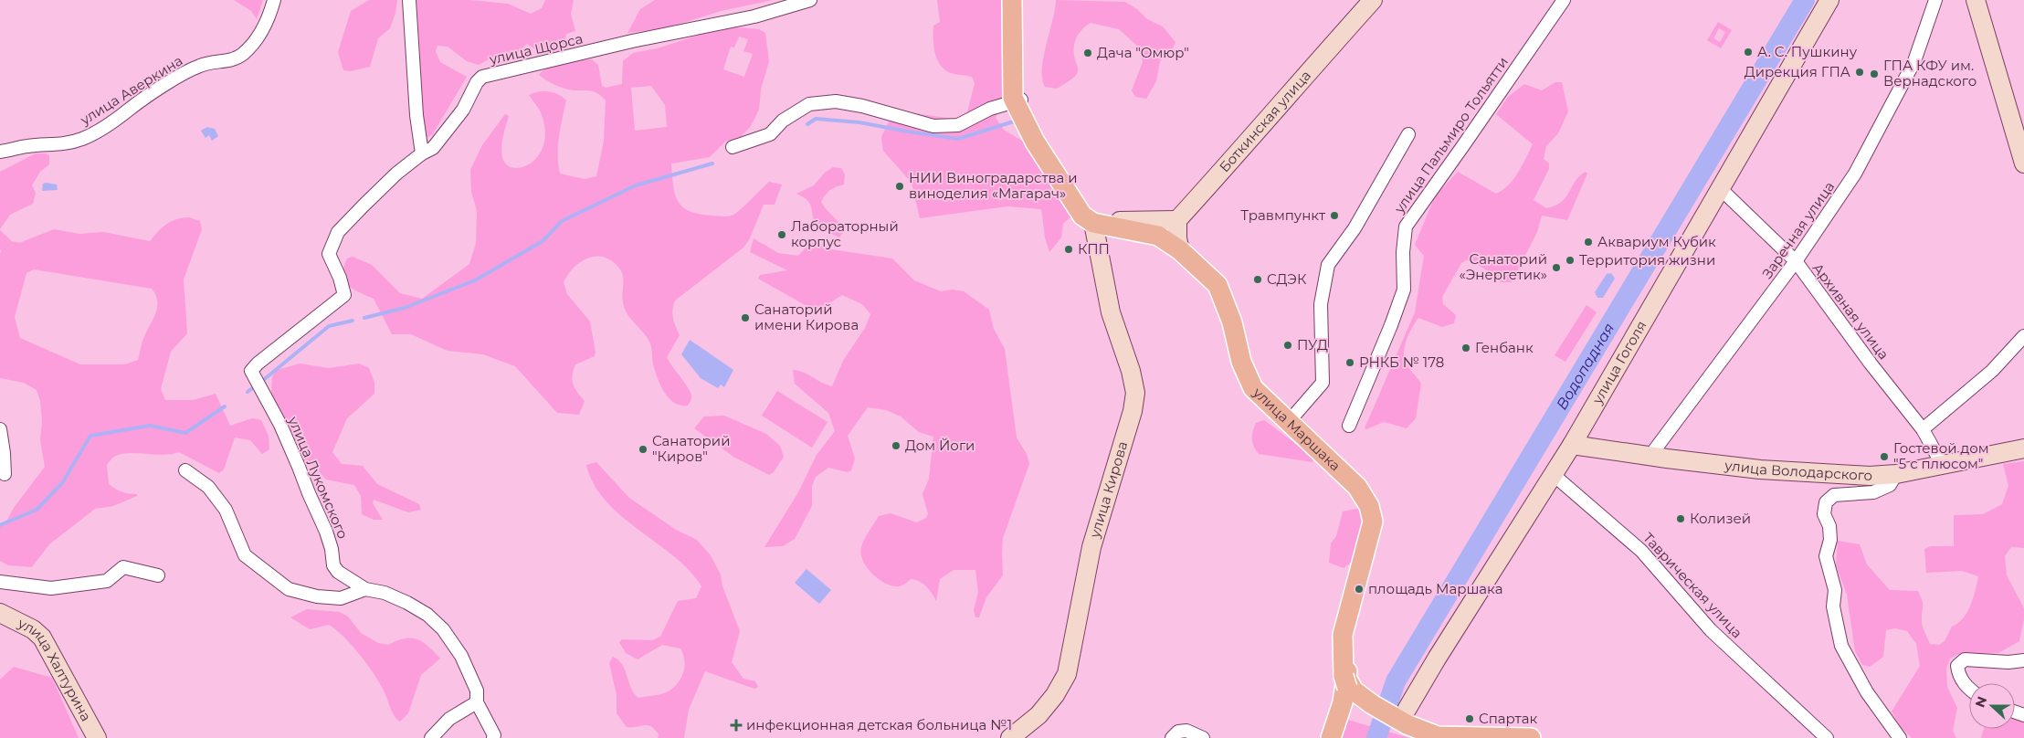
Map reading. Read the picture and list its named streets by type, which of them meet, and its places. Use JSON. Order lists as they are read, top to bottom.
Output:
{
  "streets": {
    "main road": [
      "Боткинская улица",
      "улица Гоголя",
      "улица Маршака",
      "улица Володарского",
      "улица Кирова",
      "улица Халтурина"
    ],
    "street": [
      "улица Щорса",
      "улица Аверкина",
      "улица Пальмиро Тольятти",
      "Заречная улица",
      "Архивная улица",
      "улица Лукомского",
      "Таврическая улица"
    ]
  },
  "crossings": [
    ["улица Щорса", "улица Лукомского"],
    ["Боткинская улица", "улица Маршака"],
    ["Заречная улица", "Архивная улица"],
    ["Заречная улица", "улица Володарского"],
    ["Архивная улица", "улица Гоголя"],
    ["Архивная улица", "улица Володарского"],
    ["улица Гоголя", "улица Володарского"],
    ["улица Гоголя", "Таврическая улица"],
    ["улица Маршака", "улица Кирова"]
  ],
  "water": ["Водопадная"],
  "places": {
    "other": [
      "А. С. Пушкину",
      "Дача \"Омюр\"",
      "Дирекция ГПА",
      "ГПА КФУ им. Вернадского",
      "НИИ Виноградарства и виноделия «Магарач»",
      "Травмпункт",
      "Лабораторный корпус",
      "Аквариум Кубик",
      "КПП",
      "Территория жизни",
      "Санаторий «Энергетик»",
      "СДЭК",
      "Санаторий имени Кирова",
      "ПУД",
      "Генбанк",
      "РНКБ № 178",
      "Дом Йоги",
      "Санаторий \"Киров\"",
      "Гостевой дом \"5 с плюсом\"",
      "Колизей",
      "площадь Маршака",
      "Спартак"
    ],
    "health": ["инфекционная детская больница №1"]
  },
  "north": "left"
}
